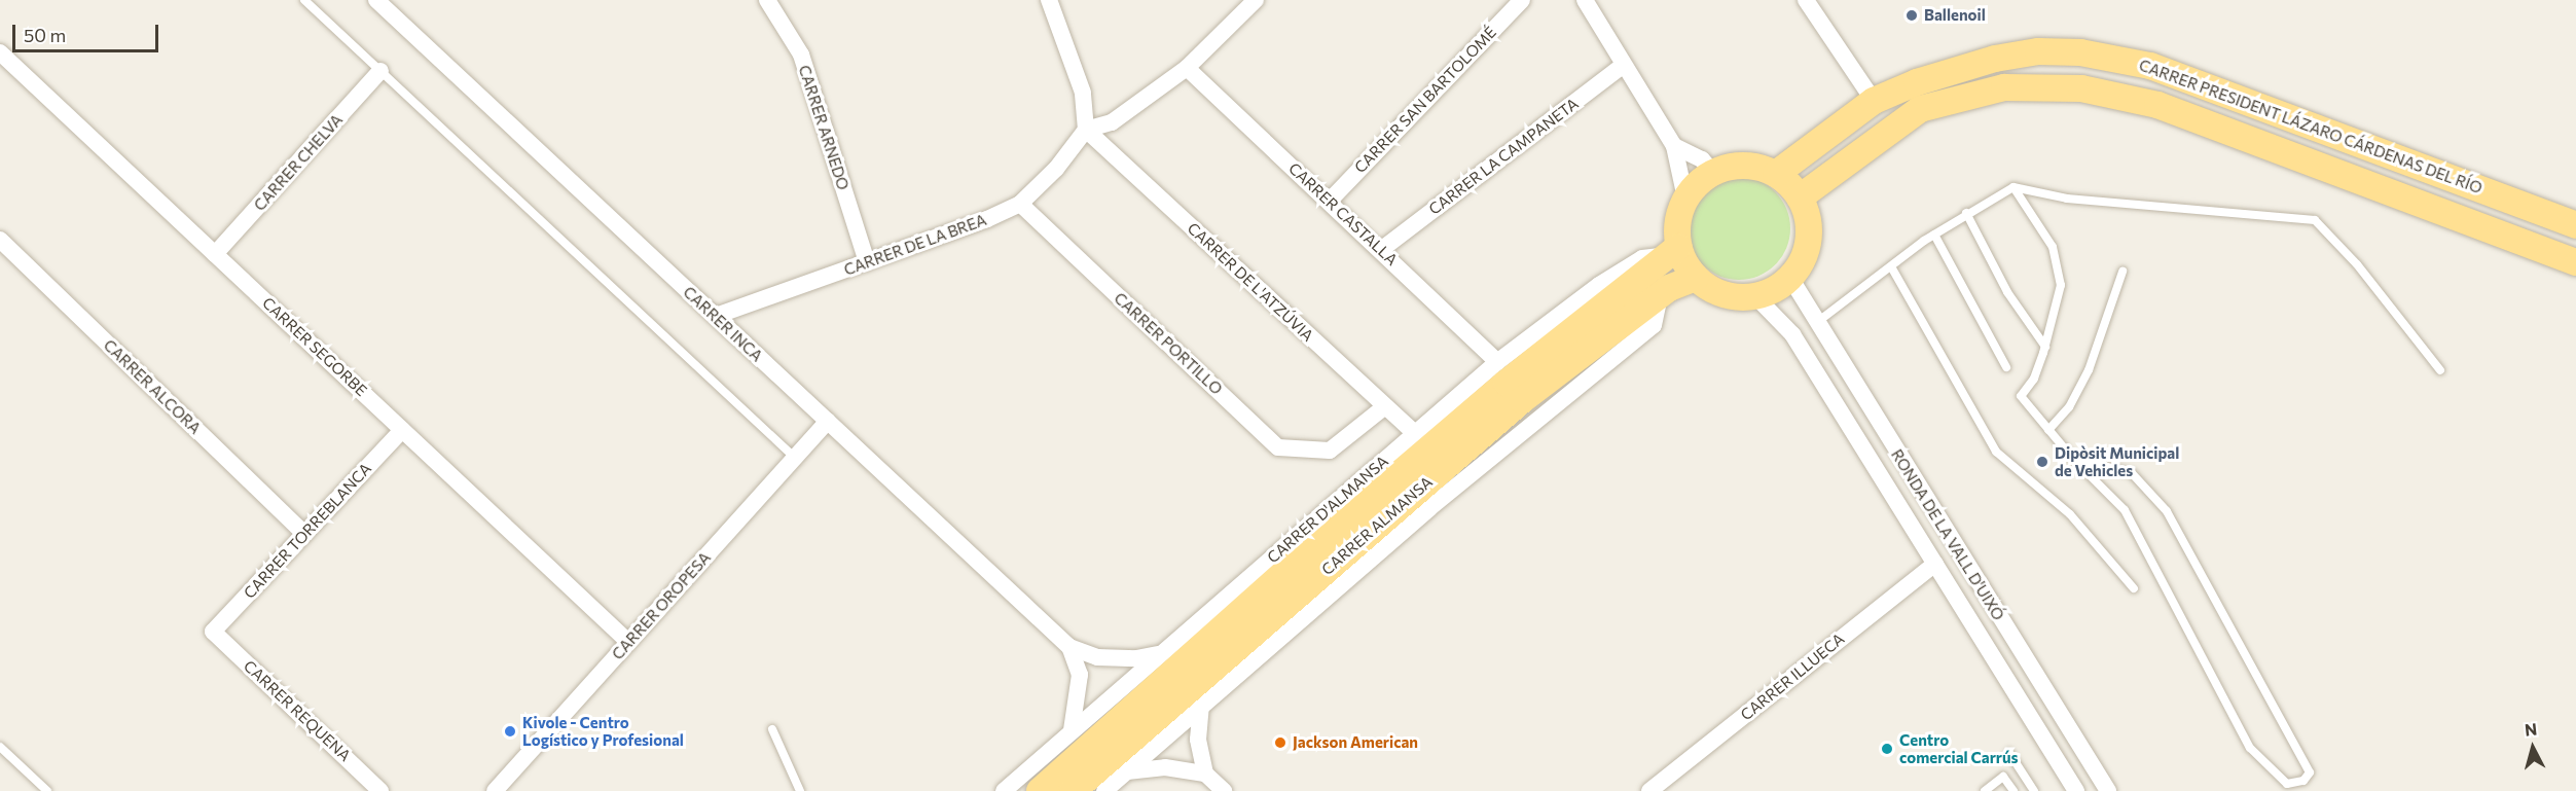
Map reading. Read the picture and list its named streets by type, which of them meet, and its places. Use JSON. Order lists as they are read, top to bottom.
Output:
{
  "streets": {
    "main road": ["CARRER PRESIDENT LÁZARO CÁRDENAS DEL RÍO", "CARRER D'ALMANSA", "CARRER ALMANSA"],
    "street": [
      "CARRER SAN BARTOLOMÉ",
      "CARRER ARNEDO",
      "CARRER LA CAMPANETA",
      "CARRER CHELVA",
      "CARRER CASTALLA",
      "CARRER DE LA BREA",
      "CARRER DE L'ATZÚVIA",
      "CARRER INCA",
      "CARRER PORTILLO",
      "CARRER SEGORBE",
      "CARRER ALCORA",
      "CARRER TORREBLANCA",
      "RONDA DE LA VALL D'UIXÓ",
      "CARRER OROPESA",
      "CARRER ILLUECA",
      "CARRER REQUENA"
    ]
  },
  "crossings": [
    ["CARRER SAN BARTOLOMÉ", "CARRER CASTALLA"],
    ["CARRER PRESIDENT LÁZARO CÁRDENAS DEL RÍO", "CARRER D'ALMANSA"],
    ["CARRER PRESIDENT LÁZARO CÁRDENAS DEL RÍO", "CARRER ALMANSA"],
    ["CARRER PRESIDENT LÁZARO CÁRDENAS DEL RÍO", "RONDA DE LA VALL D'UIXÓ"],
    ["CARRER ARNEDO", "CARRER DE LA BREA"],
    ["CARRER LA CAMPANETA", "CARRER CASTALLA"],
    ["CARRER CHELVA", "CARRER SEGORBE"],
    ["CARRER CASTALLA", "CARRER D'ALMANSA"],
    ["CARRER DE LA BREA", "CARRER DE L'ATZÚVIA"],
    ["CARRER DE LA BREA", "CARRER INCA"],
    ["CARRER DE LA BREA", "CARRER PORTILLO"],
    ["CARRER DE L'ATZÚVIA", "CARRER PORTILLO"],
    ["CARRER DE L'ATZÚVIA", "CARRER D'ALMANSA"],
    ["CARRER INCA", "CARRER OROPESA"],
    ["CARRER SEGORBE", "CARRER TORREBLANCA"],
    ["CARRER SEGORBE", "CARRER OROPESA"],
    ["CARRER ALCORA", "CARRER TORREBLANCA"],
    ["CARRER D'ALMANSA", "CARRER ALMANSA"],
    ["CARRER D'ALMANSA", "RONDA DE LA VALL D'UIXÓ"],
    ["CARRER ALMANSA", "RONDA DE LA VALL D'UIXÓ"],
    ["CARRER TORREBLANCA", "CARRER REQUENA"],
    ["RONDA DE LA VALL D'UIXÓ", "CARRER ILLUECA"]
  ],
  "places": [
    "Ballenoil",
    "Dipòsit Municipal de Vehicles",
    "Kivole - Centro Logístico y Profesional",
    "Jackson American",
    "Centro comercial Carrús"
  ],
  "scale_bar": "50 m",
  "north": "top"
}
